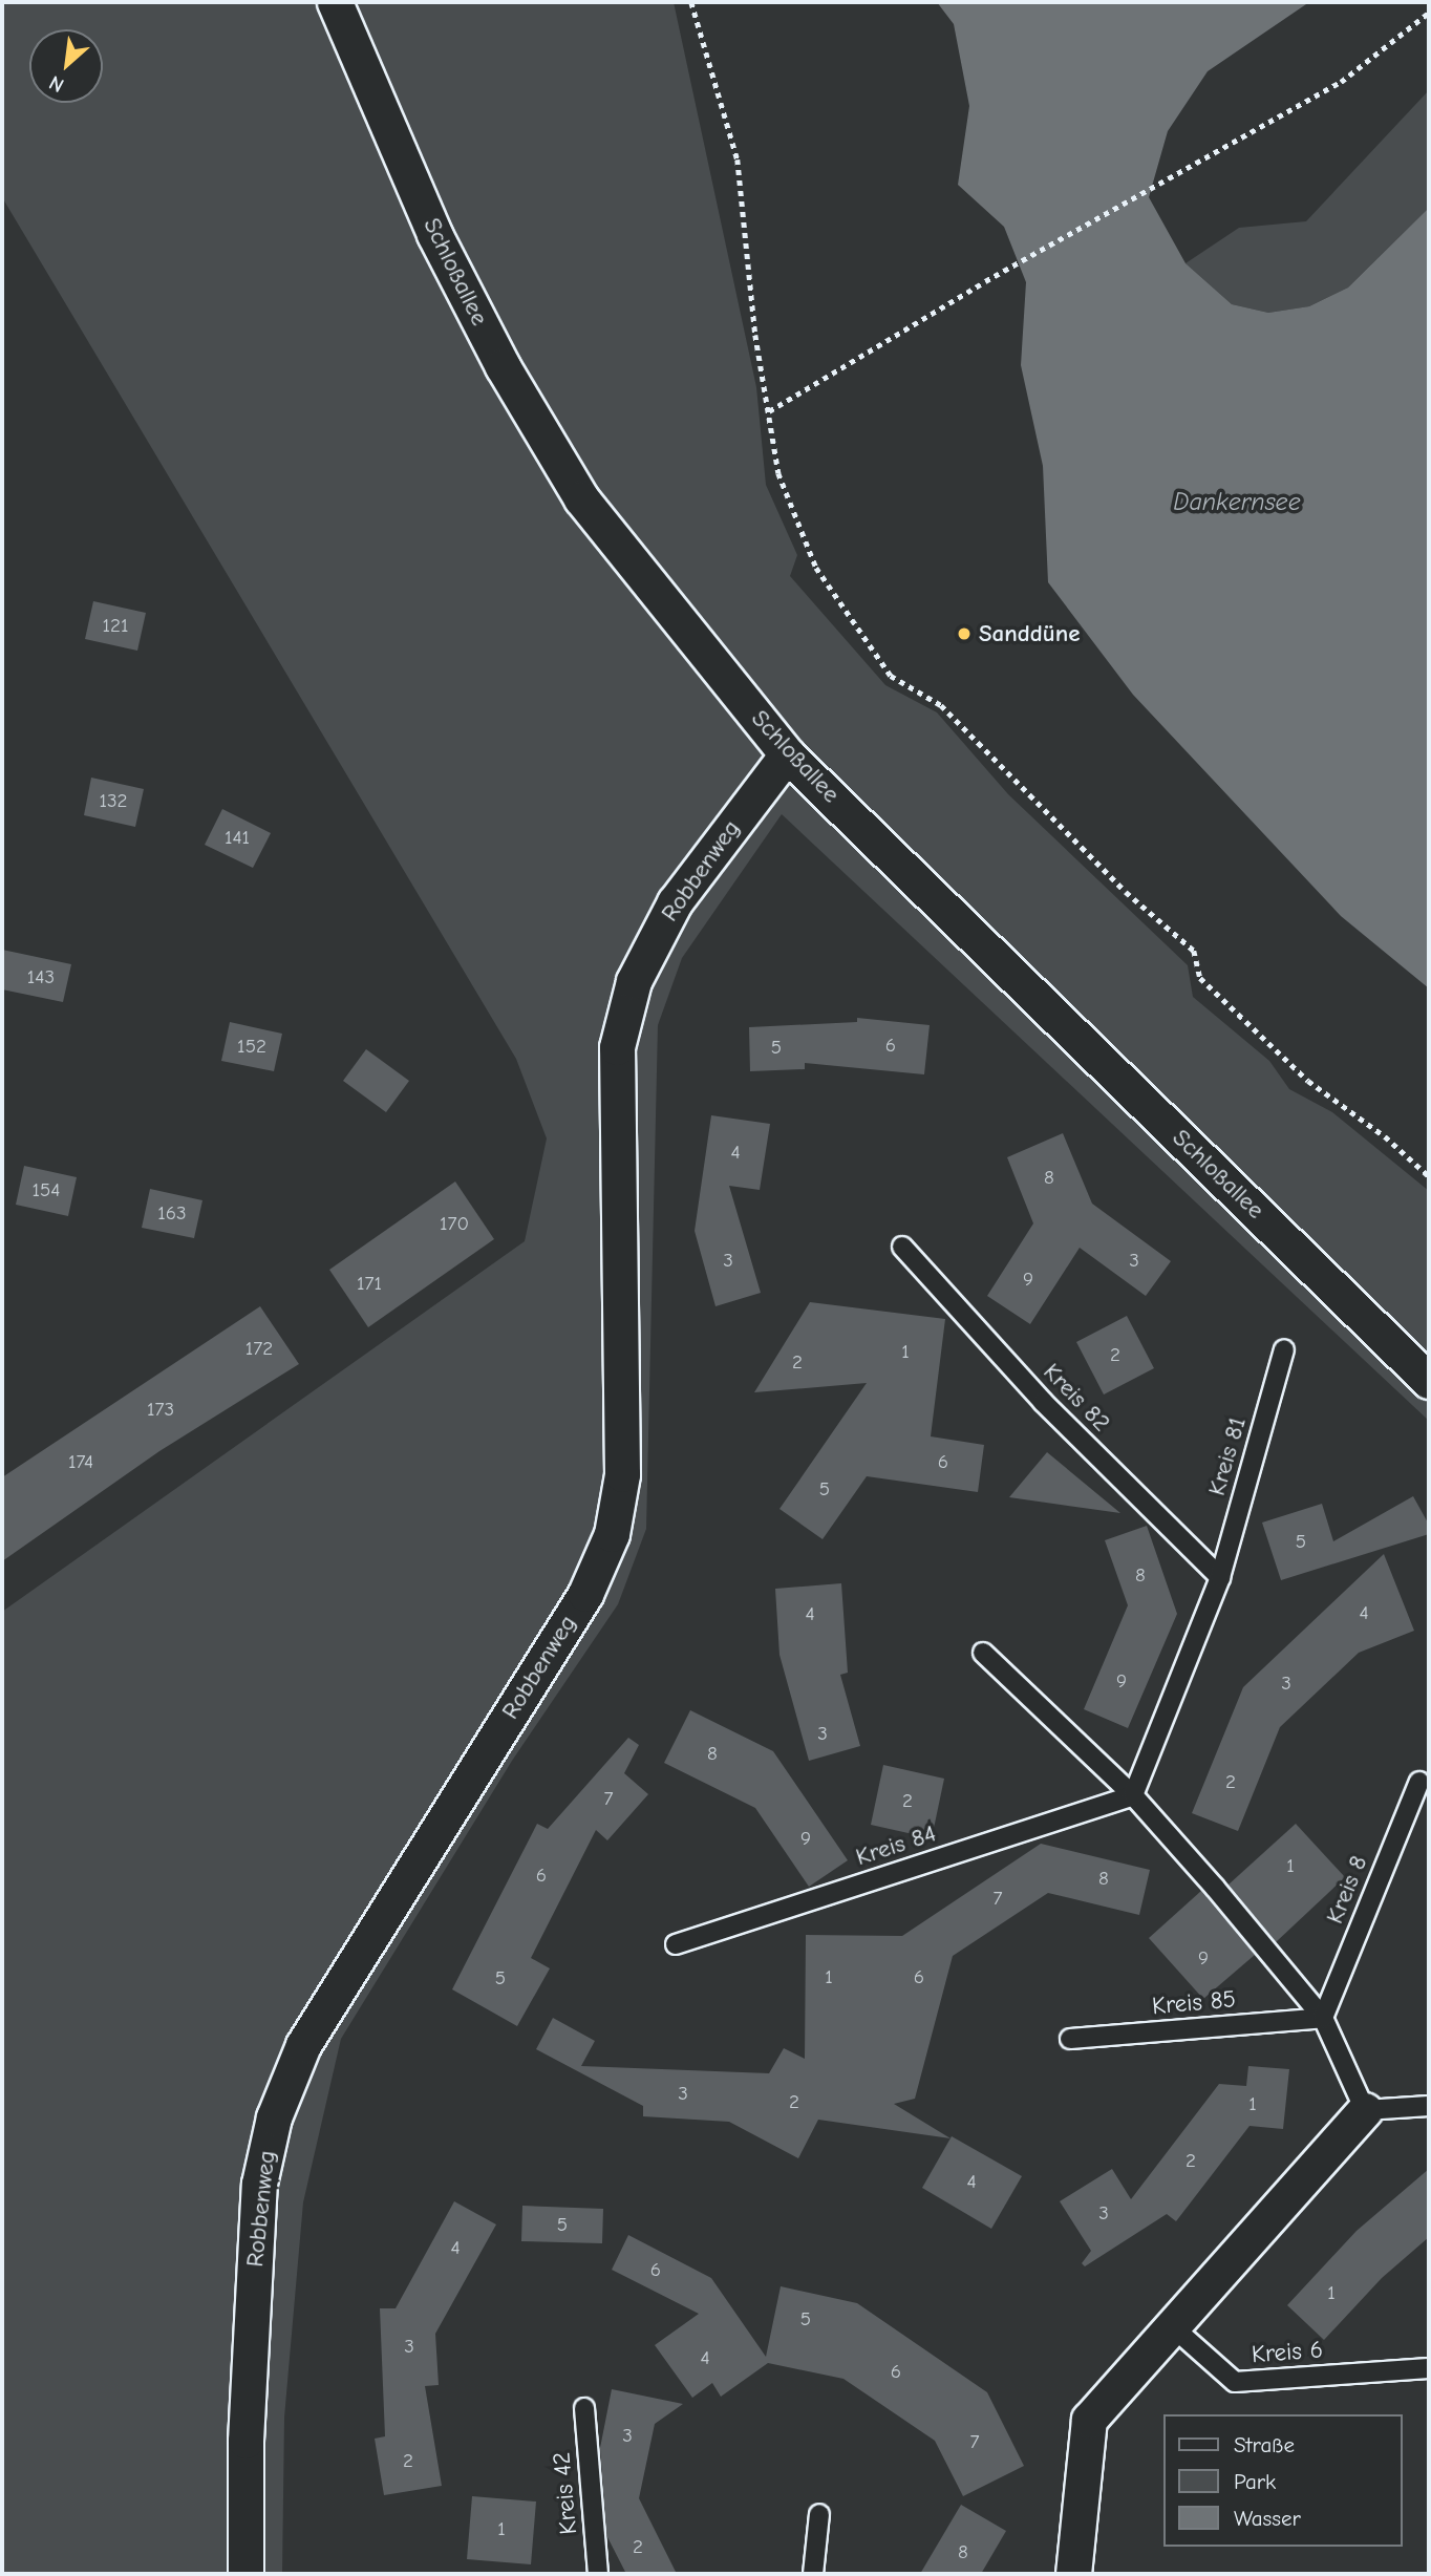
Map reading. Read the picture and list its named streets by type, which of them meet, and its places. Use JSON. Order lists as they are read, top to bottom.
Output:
{
  "streets": {
    "street": ["Schloßallee", "Robbenweg"],
    "lane": [
      "Kreis 82",
      "Kreis 81",
      "Kreis 84",
      "Kreis 8",
      "Kreis 85",
      "Kreis 6",
      "Kreis 42"
    ]
  },
  "crossings": [
    ["Schloßallee", "Robbenweg"],
    ["Kreis 82", "Kreis 81"],
    ["Kreis 81", "Kreis 84"],
    ["Kreis 8", "Kreis 85"]
  ],
  "water": ["Dankernsee"],
  "places": ["Sanddüne"],
  "house_numbers": [
    "121",
    "132",
    "141",
    "143",
    "6",
    "152",
    "5",
    "4",
    "8",
    "154",
    "163",
    "170",
    "3",
    "3",
    "9",
    "171",
    "172",
    "1",
    "2",
    "2",
    "173",
    "174",
    "6",
    "5",
    "5",
    "8",
    "4",
    "4",
    "9",
    "3",
    "3",
    "8",
    "2",
    "7",
    "2",
    "9",
    "1",
    "6",
    "8",
    "7",
    "9",
    "1",
    "6",
    "5",
    "3",
    "2",
    "1",
    "2",
    "4",
    "3",
    "5",
    "4",
    "6",
    "1",
    "5",
    "3",
    "4",
    "6",
    "3",
    "7",
    "2",
    "1",
    "2",
    "8"
  ],
  "legend": ["Straße", "Park", "Wasser"],
  "north": "bottom left"
}
